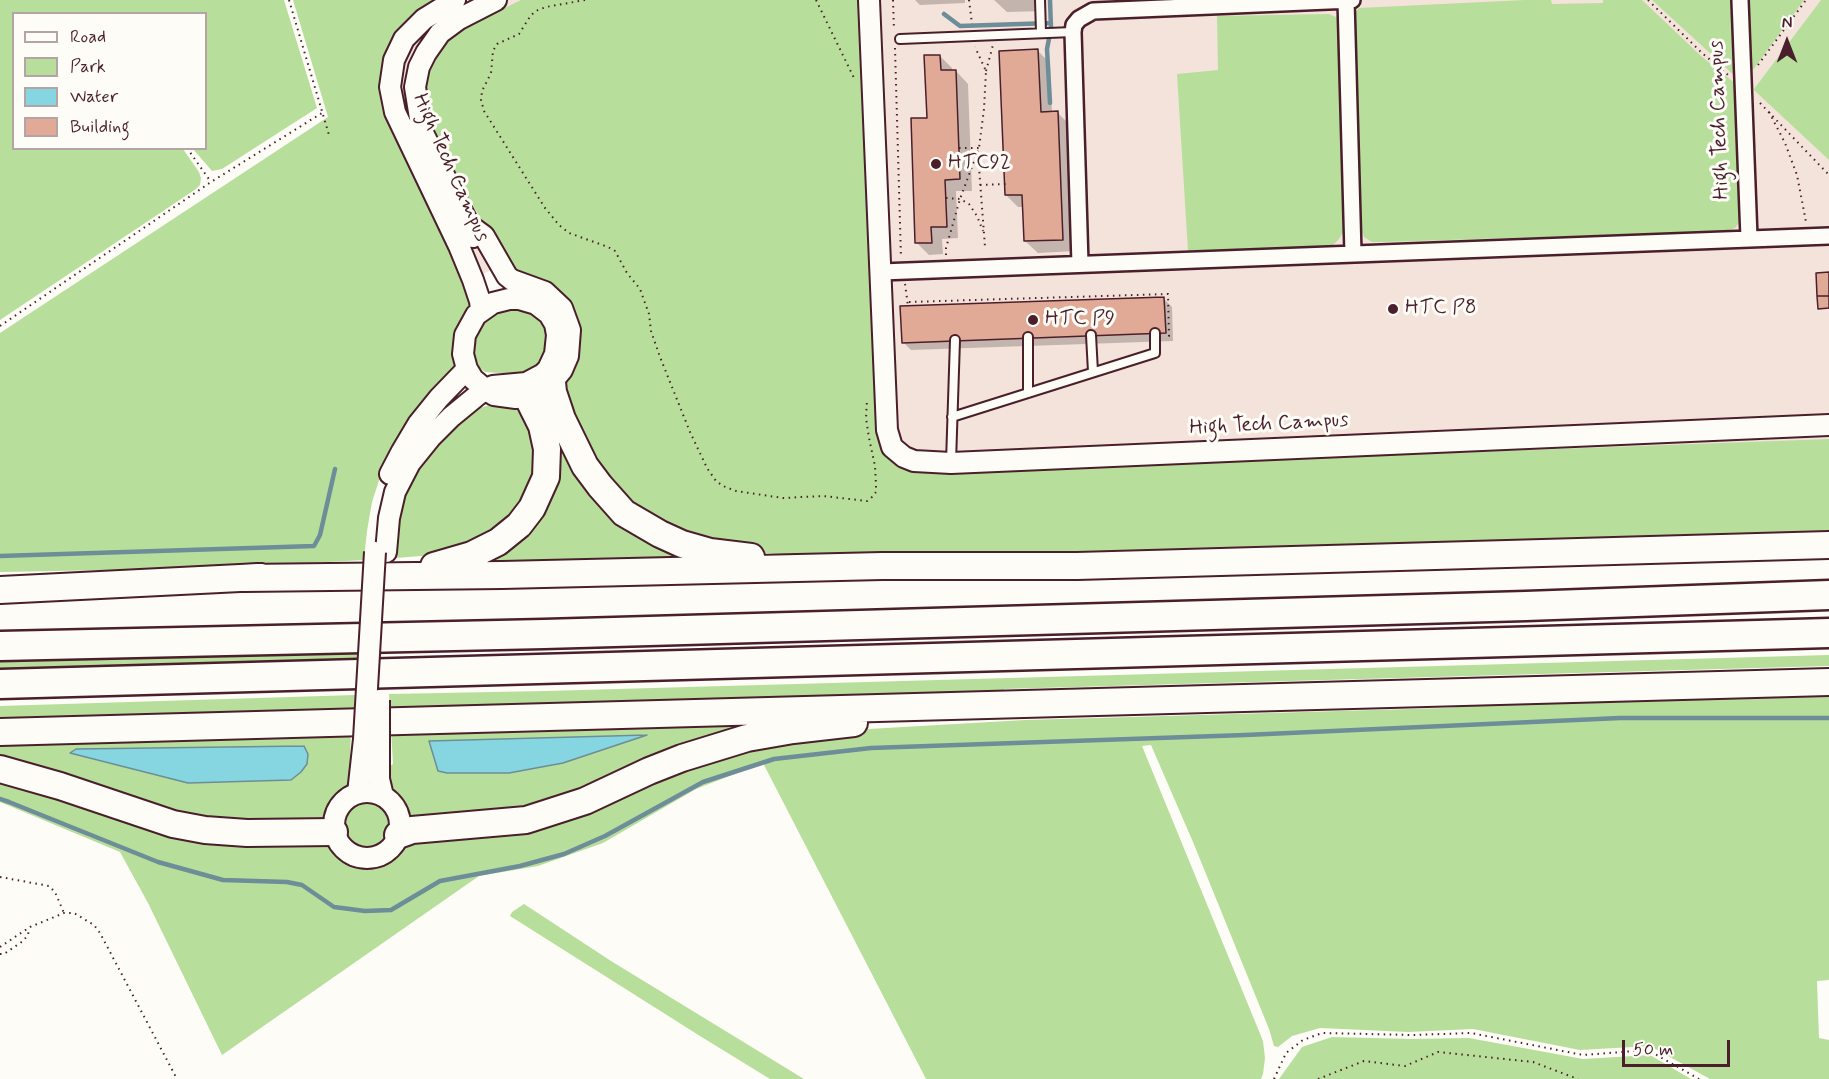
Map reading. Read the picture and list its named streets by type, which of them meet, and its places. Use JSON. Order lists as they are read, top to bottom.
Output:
{
  "streets": {
    "street": ["High Tech Campus"]
  },
  "places": ["HTC92", "HTC P8", "HTC P9"],
  "legend": [
    "Road",
    "Park",
    "Water",
    "Building"
  ],
  "scale_bar": "50 m",
  "north": "top"
}
